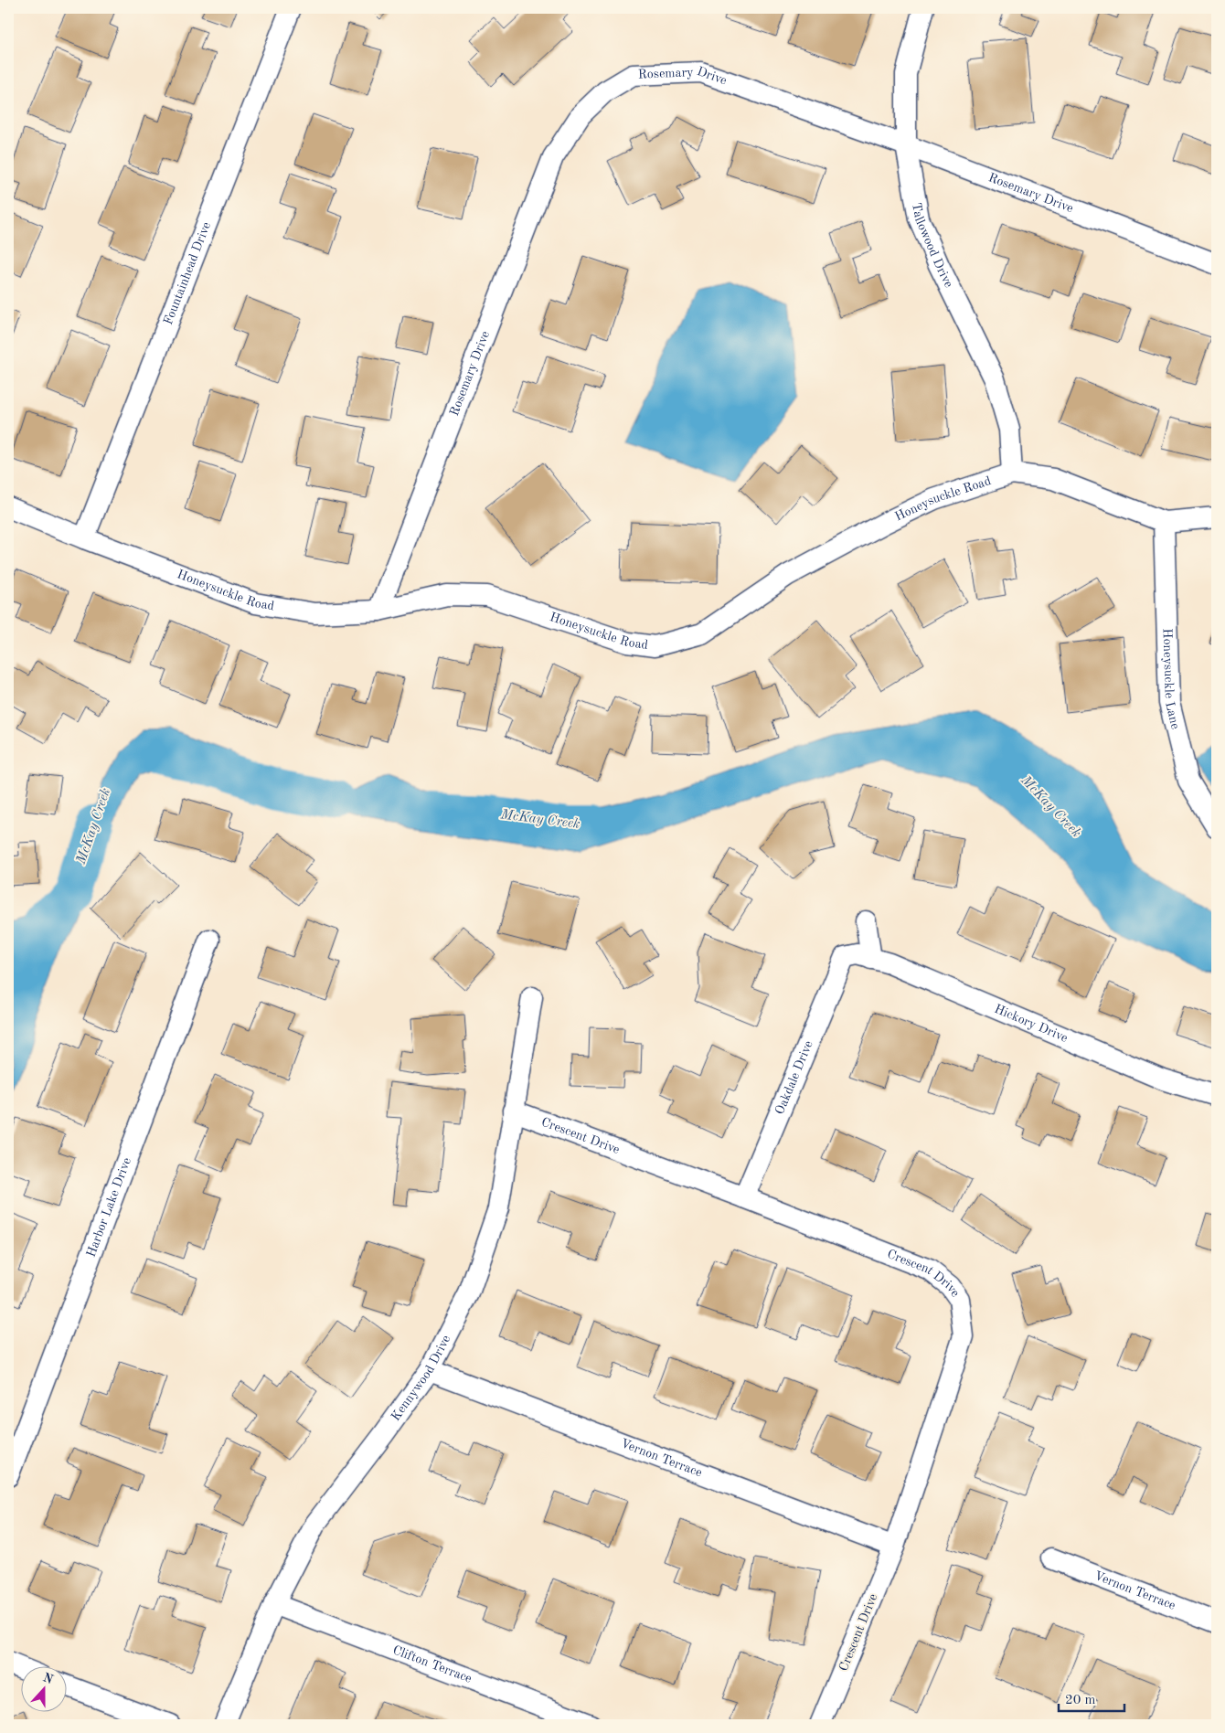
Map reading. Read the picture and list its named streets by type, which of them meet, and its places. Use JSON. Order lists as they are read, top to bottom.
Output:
{
  "streets": {
    "street": [
      "Rosemary Drive",
      "Tallowood Drive",
      "Fountainhead Drive",
      "Honeysuckle Road",
      "Honeysuckle Lane",
      "Hickory Drive",
      "Oakdale Drive",
      "Crescent Drive",
      "Harbor Lake Drive",
      "Kennywood Drive",
      "Vernon Terrace",
      "Clifton Terrace"
    ]
  },
  "crossings": [
    ["Rosemary Drive", "Tallowood Drive"],
    ["Rosemary Drive", "Honeysuckle Road"],
    ["Tallowood Drive", "Honeysuckle Road"],
    ["Fountainhead Drive", "Honeysuckle Road"],
    ["Honeysuckle Road", "Honeysuckle Lane"],
    ["Hickory Drive", "Oakdale Drive"],
    ["Oakdale Drive", "Crescent Drive"],
    ["Crescent Drive", "Kennywood Drive"],
    ["Crescent Drive", "Vernon Terrace"],
    ["Kennywood Drive", "Vernon Terrace"],
    ["Kennywood Drive", "Clifton Terrace"]
  ],
  "water": ["McKay Creek"],
  "scale_bar": "20 m",
  "north": "top"
}
